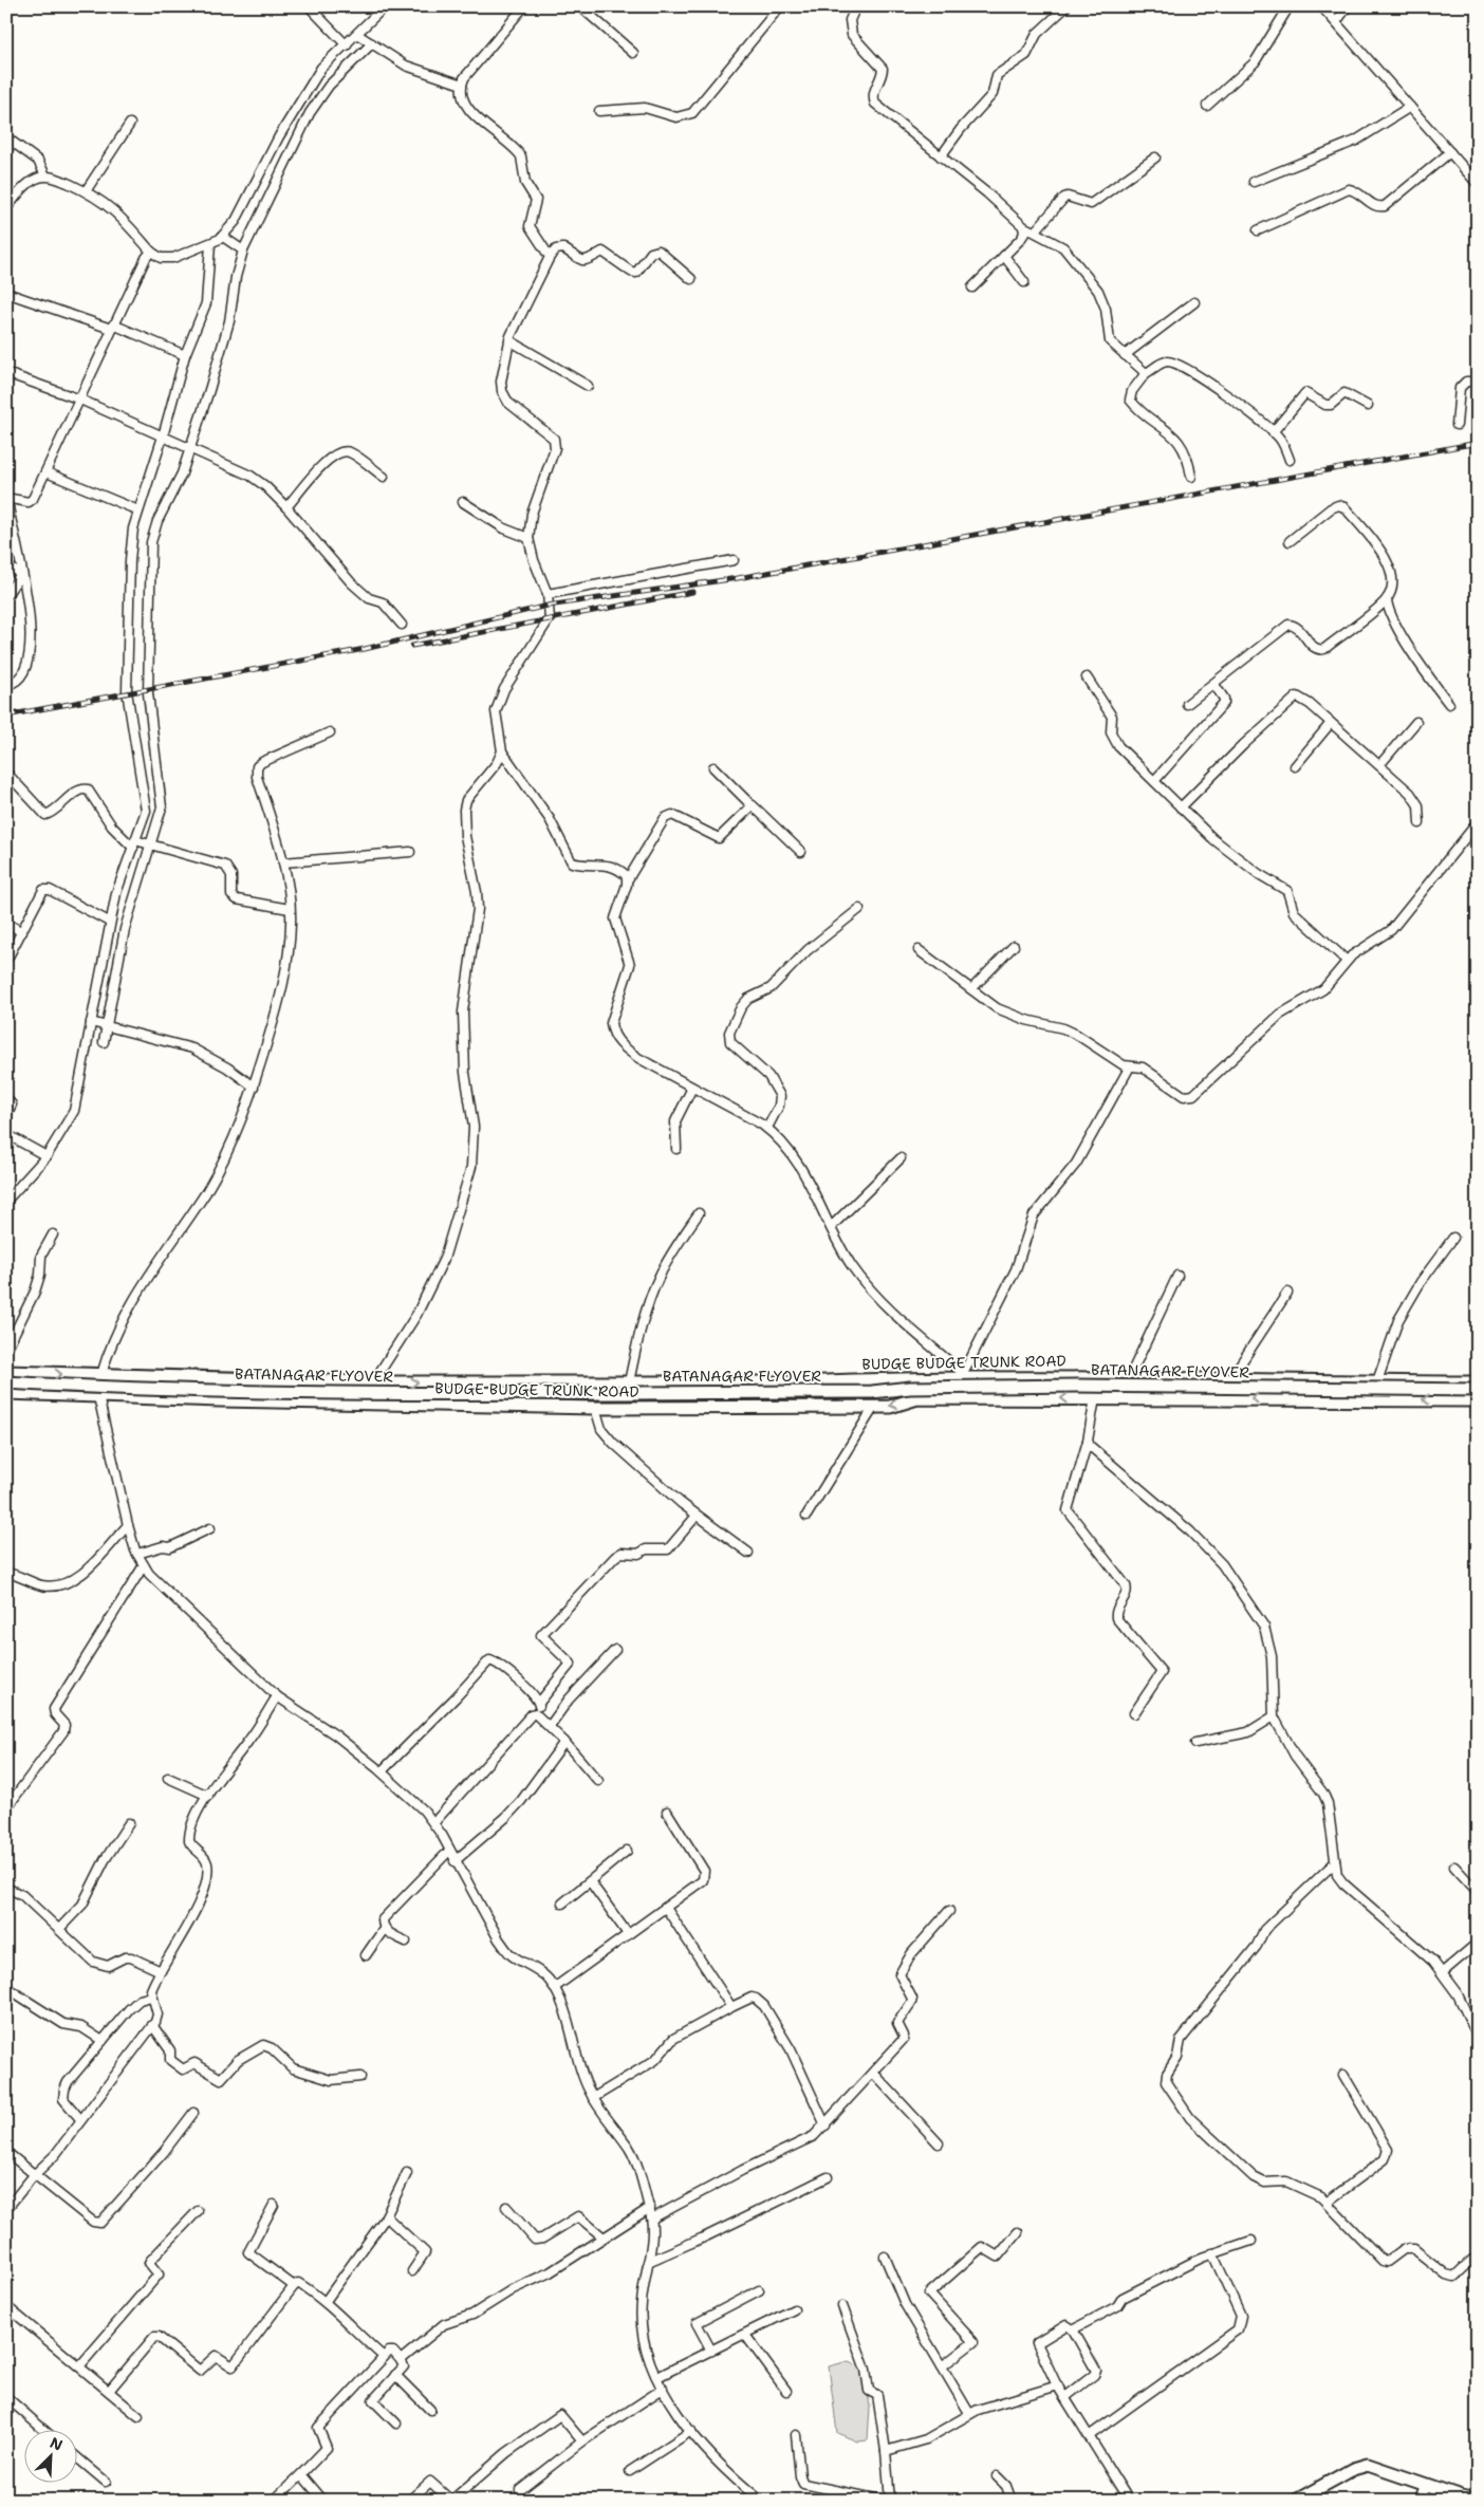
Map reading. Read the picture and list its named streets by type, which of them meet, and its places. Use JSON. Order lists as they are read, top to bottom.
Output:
{
  "streets": {
    "street": ["BUDGE BUDGE TRUNK ROAD", "BATANAGAR FLYOVER"]
  },
  "north": "top right"
}
